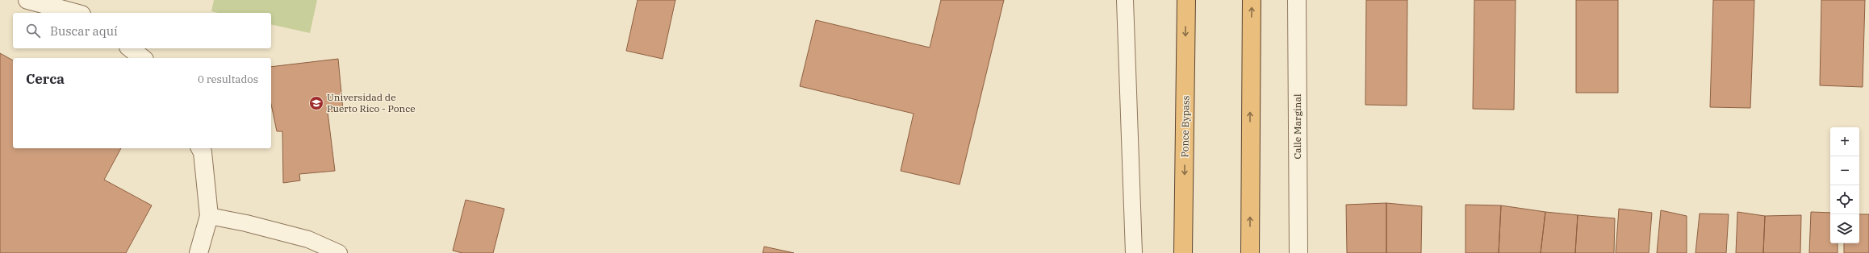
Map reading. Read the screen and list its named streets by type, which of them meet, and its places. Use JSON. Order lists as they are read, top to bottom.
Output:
{
  "streets": {
    "highway": ["Ponce Bypass"],
    "street": ["Calle Marginal"]
  },
  "places": {
    "school or university": ["Universidad de Puerto Rico - Ponce"]
  },
  "page": {
    "search": "Buscar aquí",
    "heading": ["Cerca", "0 resultados"],
    "map_buttons": ["+", "−"]
  }
}
